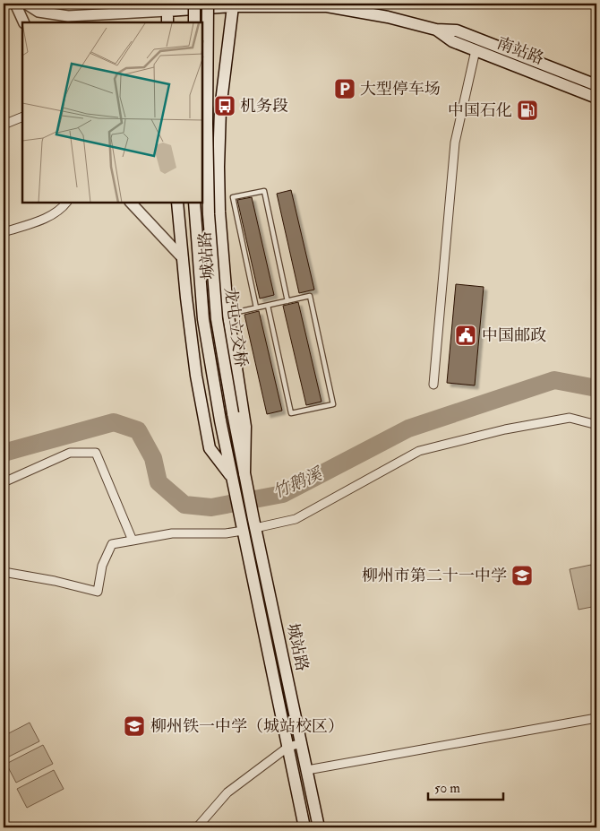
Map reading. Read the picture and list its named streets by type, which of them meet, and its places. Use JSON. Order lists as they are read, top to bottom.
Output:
{
  "streets": {
    "main road": ["南站路", "城站路", "龙屯立交桥"]
  },
  "crossings": [
    ["南站路", "城站路"],
    ["城站路", "龙屯立交桥"]
  ],
  "water": ["竹鹅溪"],
  "places": {
    "parking": ["大型停车场"],
    "bus stop": ["机务段"],
    "fuel station": ["中国石化"],
    "public building": ["中国邮政"],
    "school or university": ["柳州市第二十一中学", "柳州铁一中学（城站校区）"]
  },
  "scale_bar": "50 m"
}
